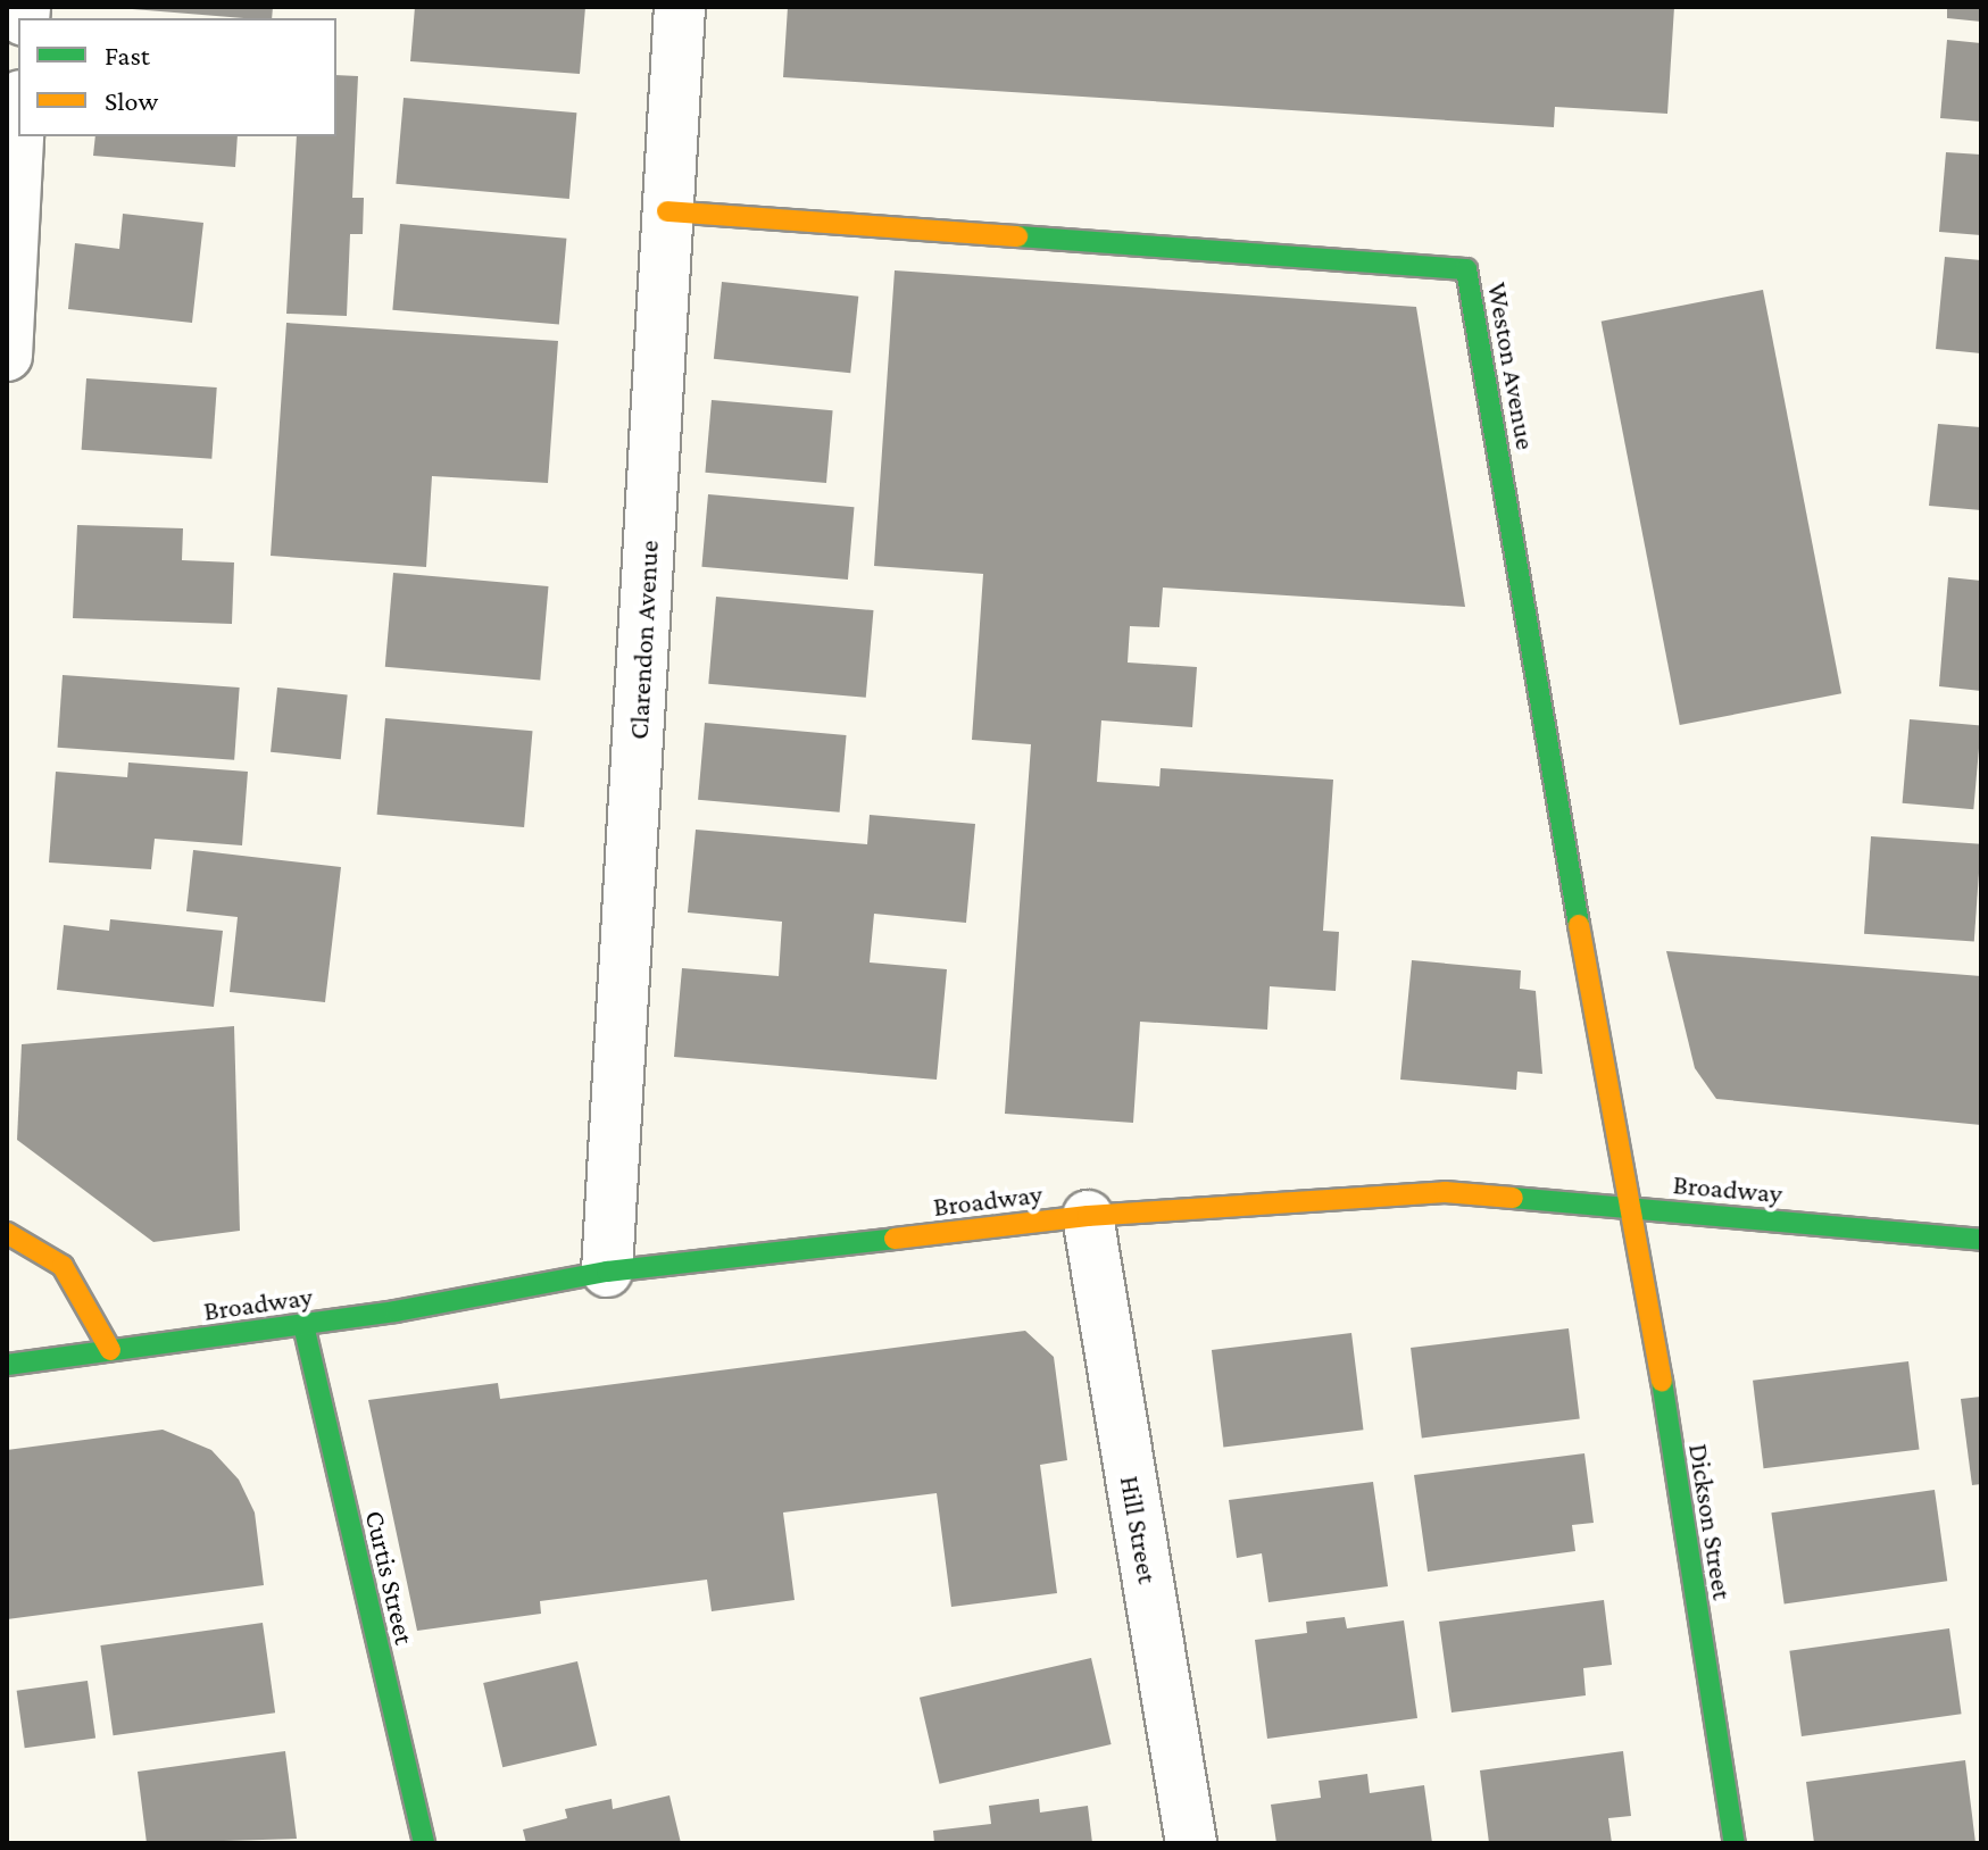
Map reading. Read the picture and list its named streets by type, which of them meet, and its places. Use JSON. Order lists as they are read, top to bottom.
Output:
{
  "streets": {
    "street": [
      "Weston Avenue",
      "Clarendon Avenue",
      "Broadway",
      "Dickson Street",
      "Hill Street",
      "Curtis Street"
    ]
  },
  "crossings": [
    ["Weston Avenue", "Clarendon Avenue"],
    ["Weston Avenue", "Broadway"],
    ["Weston Avenue", "Dickson Street"],
    ["Clarendon Avenue", "Broadway"],
    ["Broadway", "Dickson Street"],
    ["Broadway", "Hill Street"],
    ["Broadway", "Curtis Street"]
  ],
  "legend": ["Fast", "Slow"]
}
